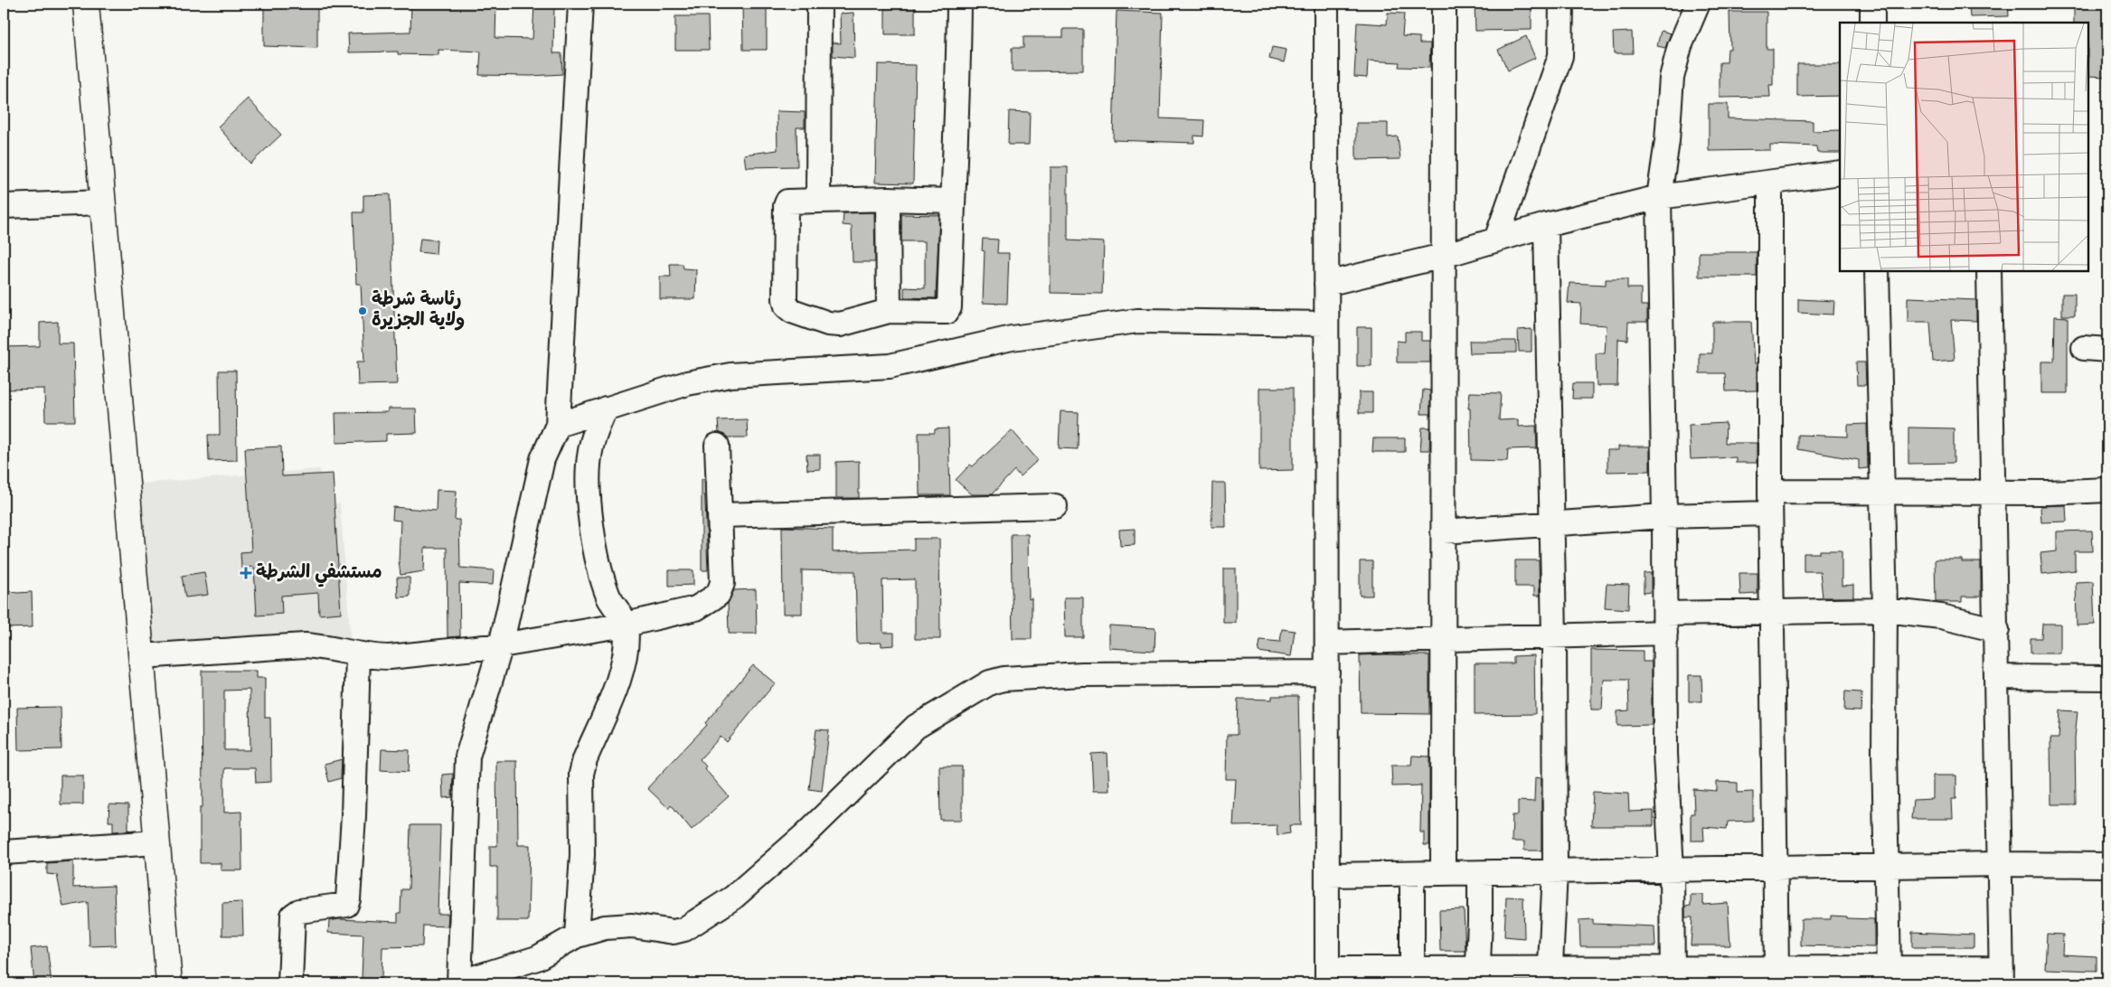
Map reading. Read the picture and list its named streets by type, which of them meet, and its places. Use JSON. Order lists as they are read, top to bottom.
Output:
{
  "places": {
    "other": ["رئاسة شرطة ولاية الجزيرة"],
    "health": ["مستشفي الشرطة"]
  }
}
